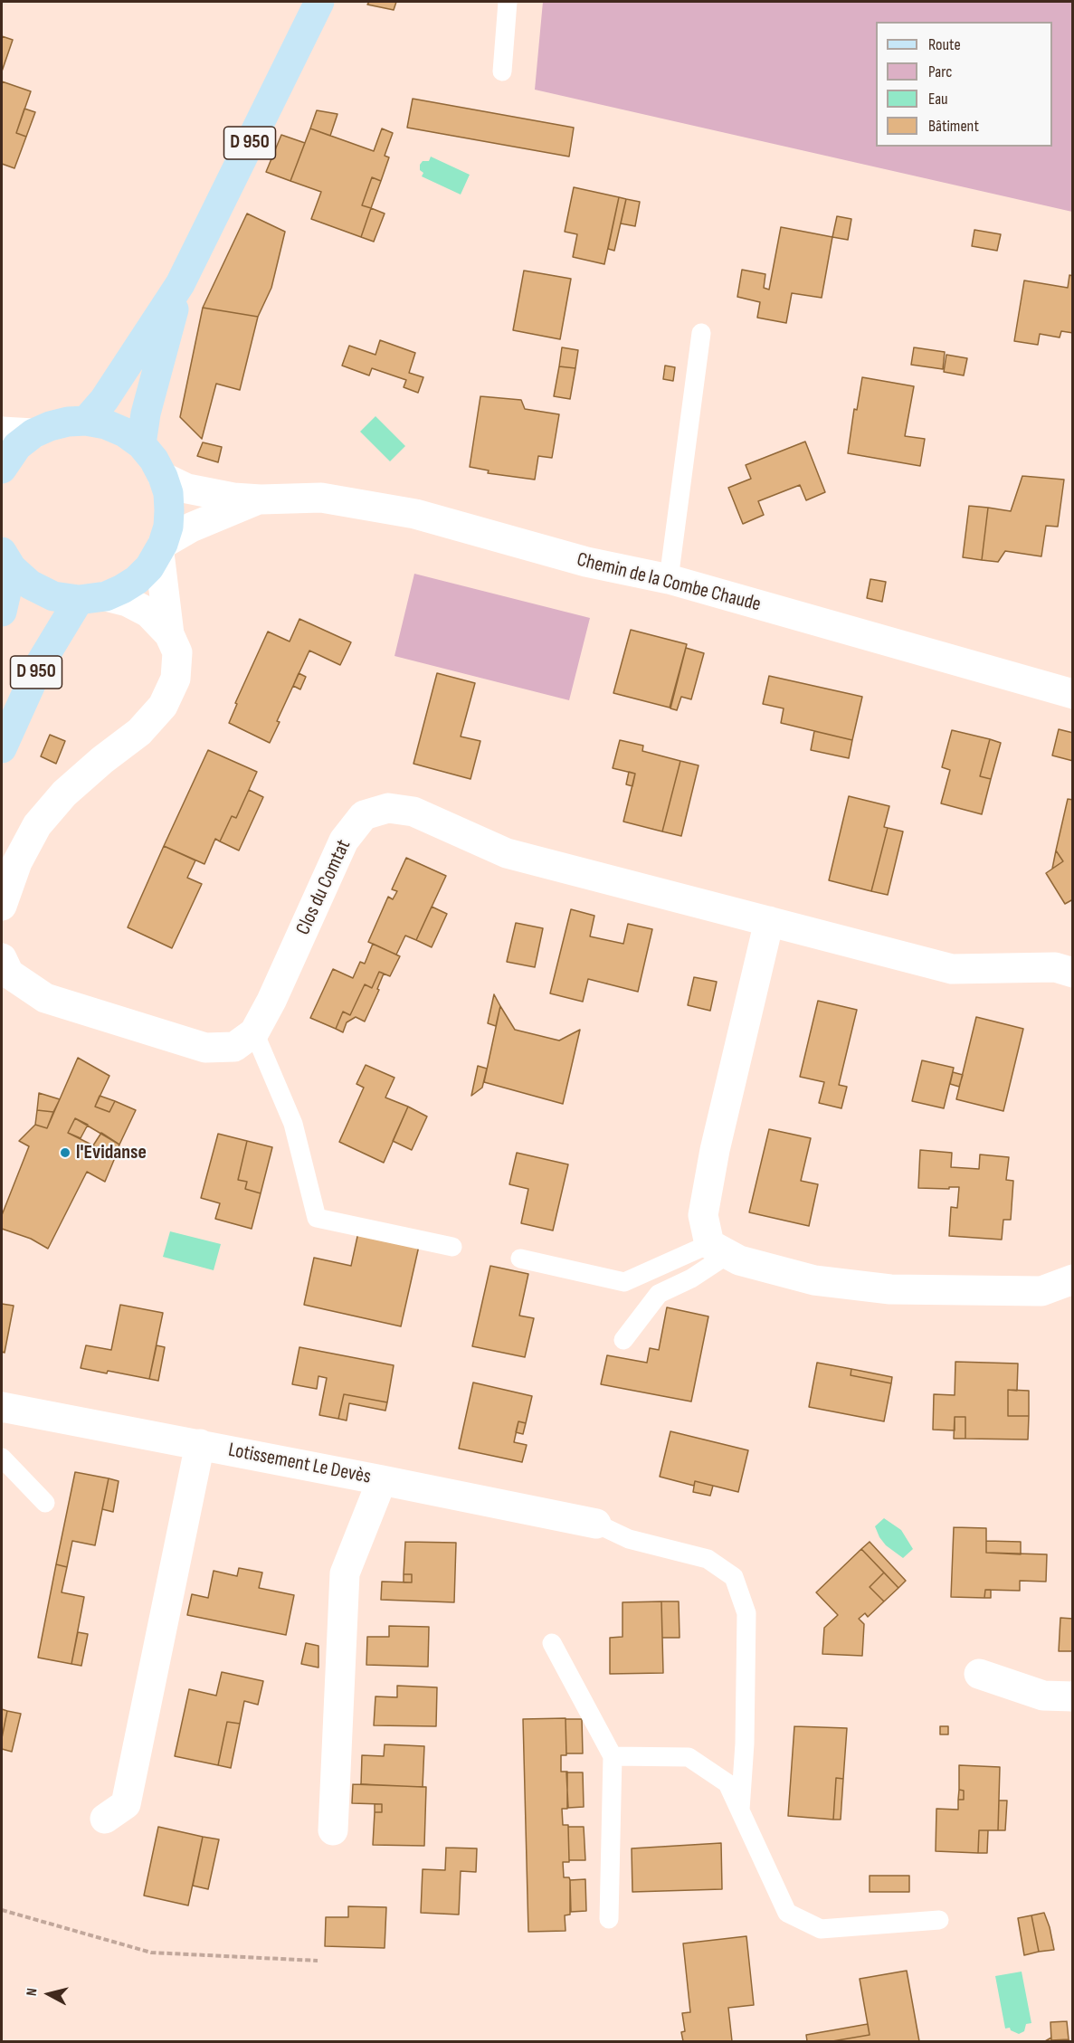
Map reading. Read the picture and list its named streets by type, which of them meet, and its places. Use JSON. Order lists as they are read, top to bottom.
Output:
{
  "streets": {
    "main road": ["D 950"],
    "street": ["Chemin de la Combe Chaude", "Clos du Comtat", "Lotissement Le Devès"]
  },
  "places": ["l'Evidanse"],
  "legend": [
    "Route",
    "Parc",
    "Eau",
    "Bâtiment"
  ],
  "north": "left"
}
